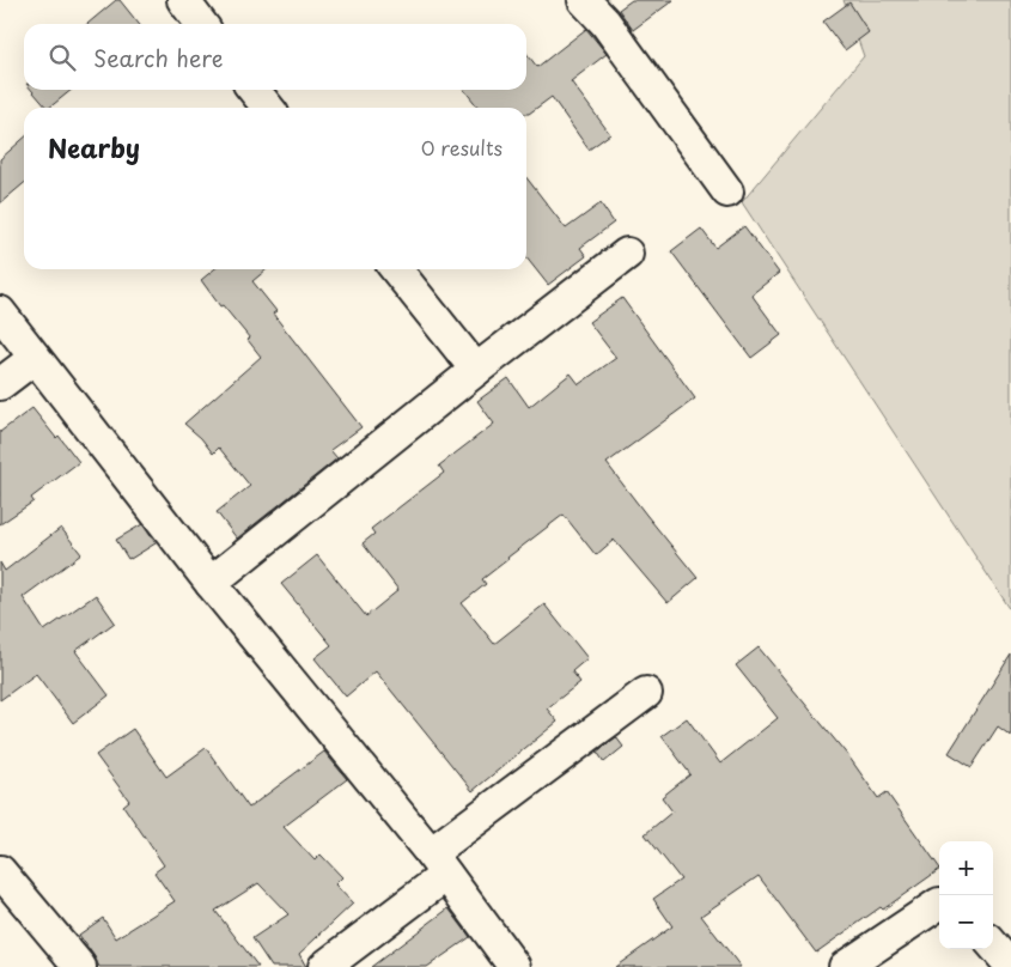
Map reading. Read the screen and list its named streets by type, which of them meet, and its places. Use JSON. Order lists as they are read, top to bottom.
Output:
{
  "page": {
    "search": "Search here",
    "heading": ["Nearby", "0 results"],
    "map_buttons": ["+", "−"]
  }
}
